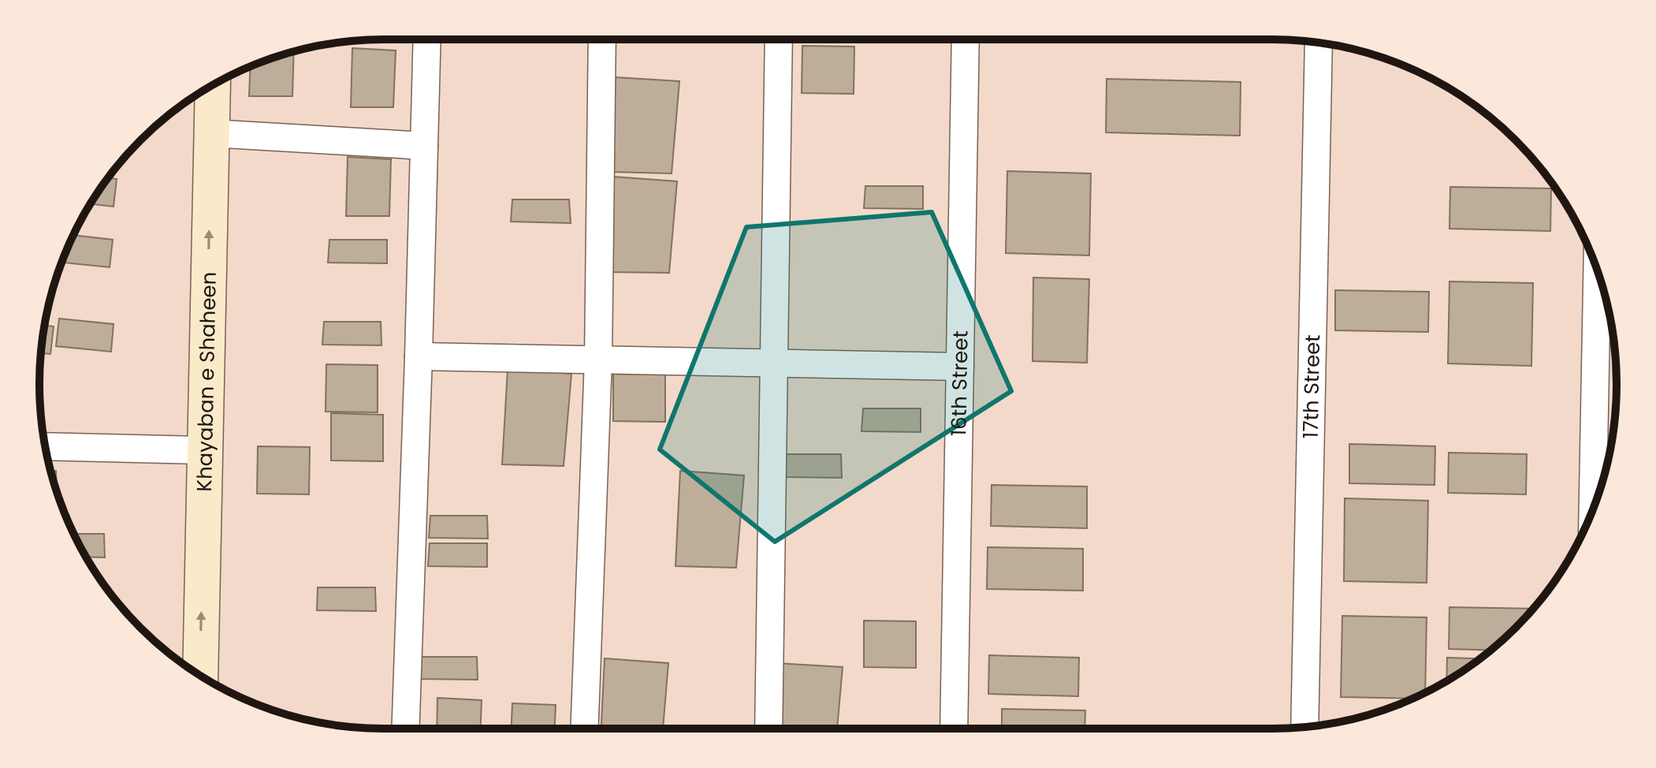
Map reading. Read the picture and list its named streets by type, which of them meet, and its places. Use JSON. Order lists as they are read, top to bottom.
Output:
{
  "streets": {
    "main road": ["Khayaban e Shaheen"],
    "street": ["16th Street", "17th Street"]
  },
  "one_way": ["Khayaban e Shaheen"]
}
